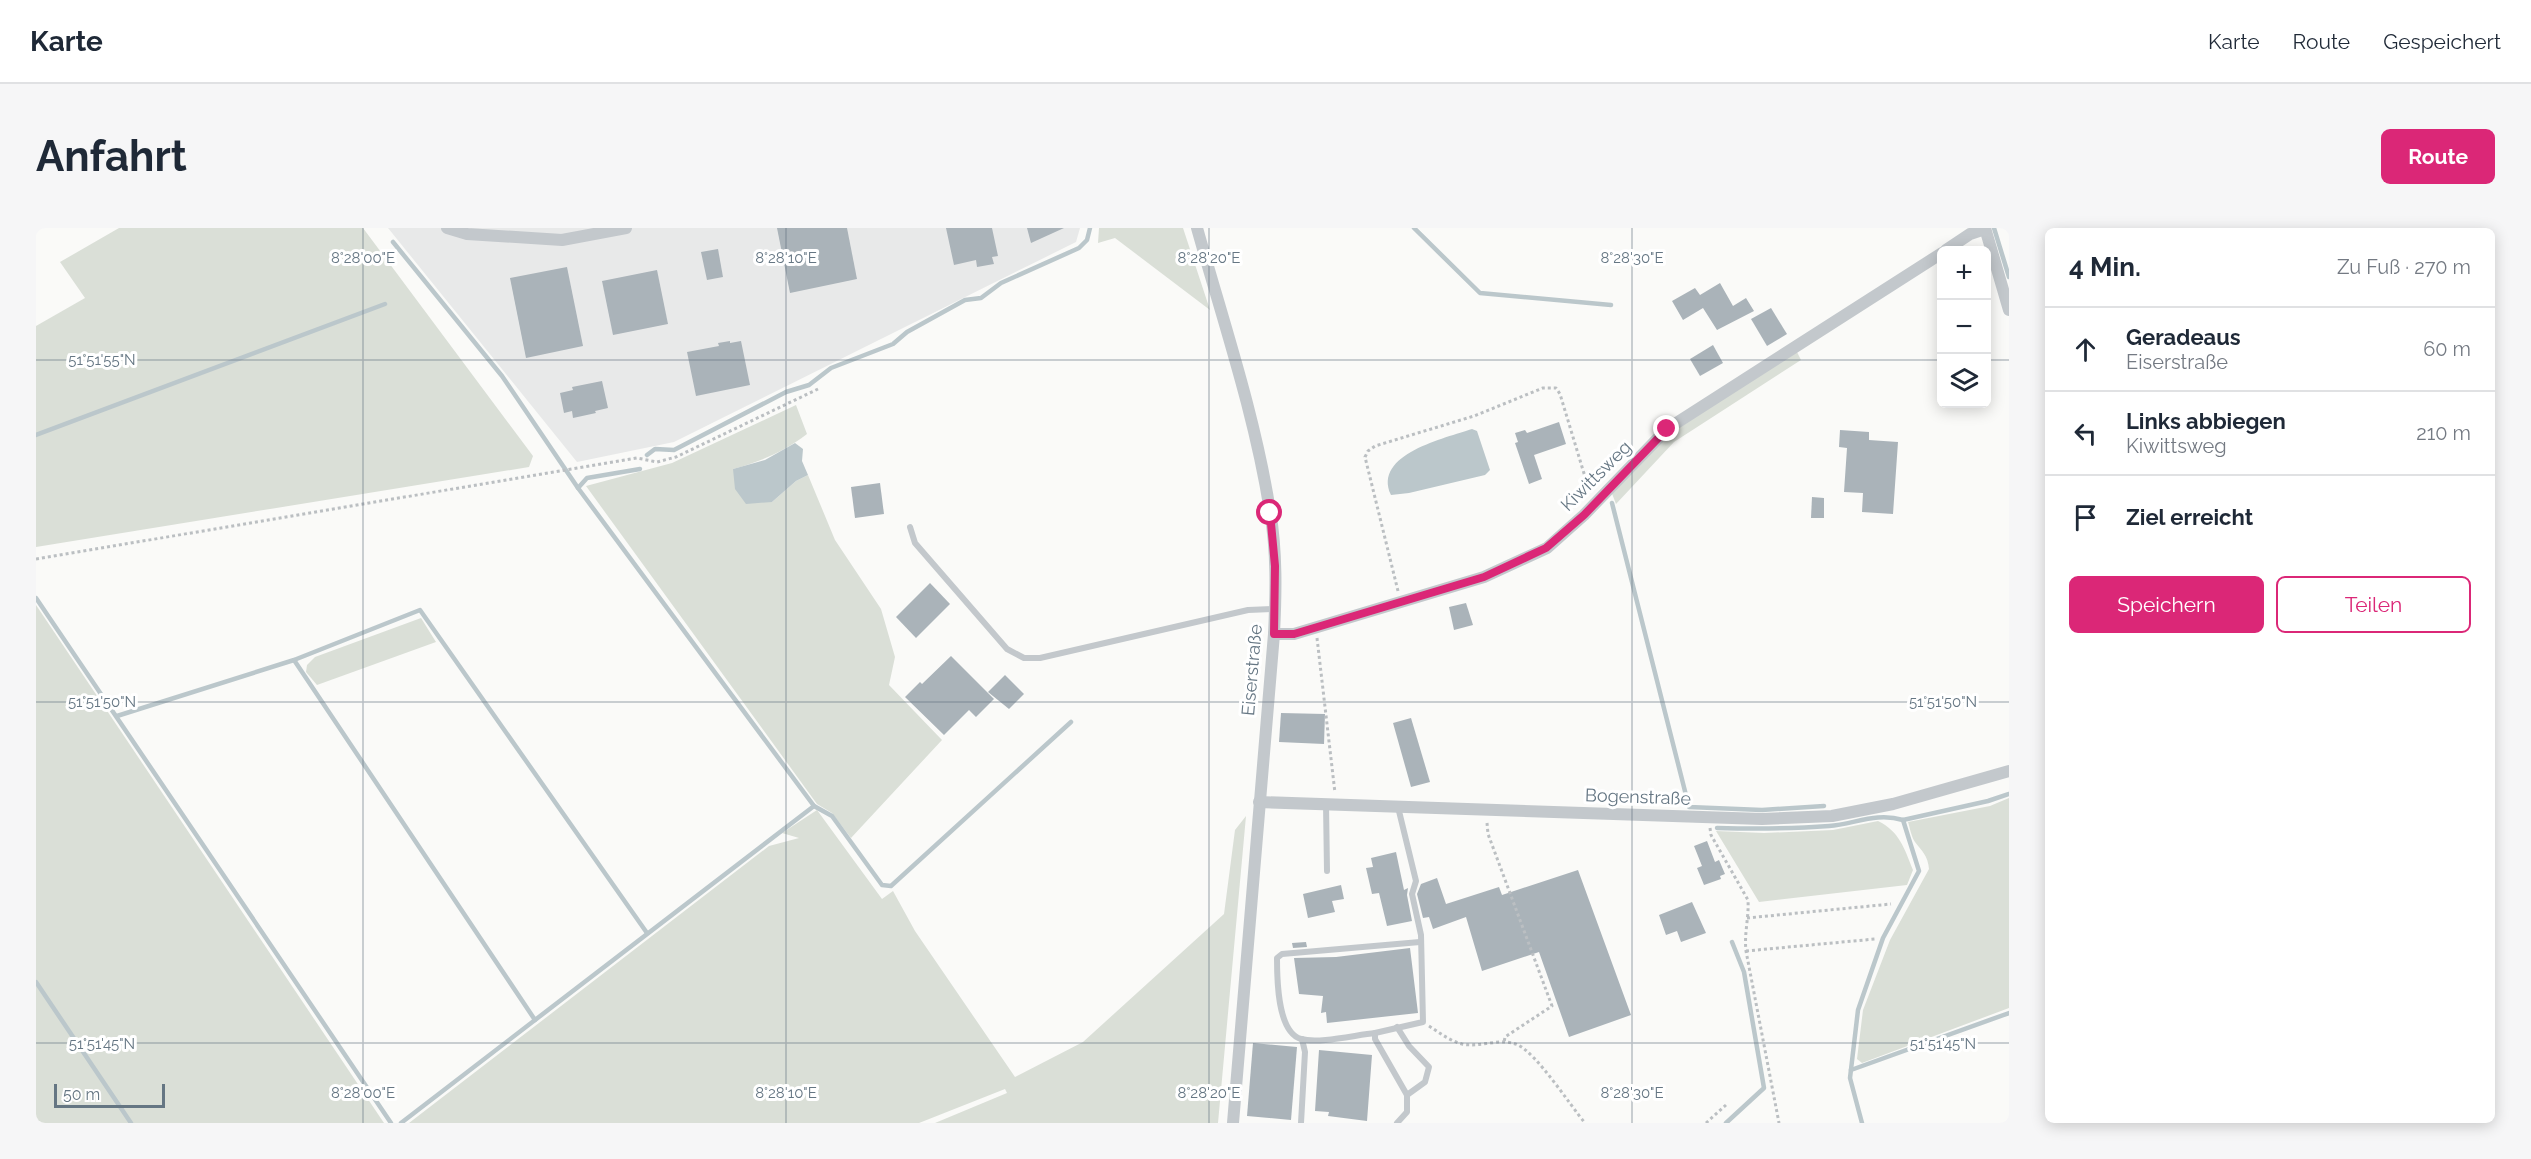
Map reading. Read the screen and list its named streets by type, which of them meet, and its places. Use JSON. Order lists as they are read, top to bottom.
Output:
{
  "streets": {
    "street": ["Kiwittsweg", "Eiserstraße", "Bogenstraße"]
  },
  "crossings": [
    ["Kiwittsweg", "Eiserstraße"],
    ["Eiserstraße", "Bogenstraße"]
  ],
  "scale_bar": "50 m",
  "page": {
    "header": "Karte",
    "nav": ["Karte", "Route", "Gespeichert"],
    "buttons": [
      "Route",
      ["Speichern", "Teilen"]
    ],
    "title": "Anfahrt",
    "heading": ["4 Min.", "Zu Fuß · 270 m"],
    "map_buttons": ["+", "−"],
    "list": [
      ["Geradeaus", "Eiserstraße", "60 m"],
      ["Links abbiegen", "Kiwittsweg", "210 m"],
      "Ziel erreicht"
    ],
    "scale": "50 m"
  },
  "coordinates": [
    "8°28'00\"E",
    "8°28'10\"E",
    "8°28'20\"E",
    "8°28'30\"E",
    "51°51'55\"N",
    "51°51'50\"N",
    "51°51'45\"N"
  ]
}
